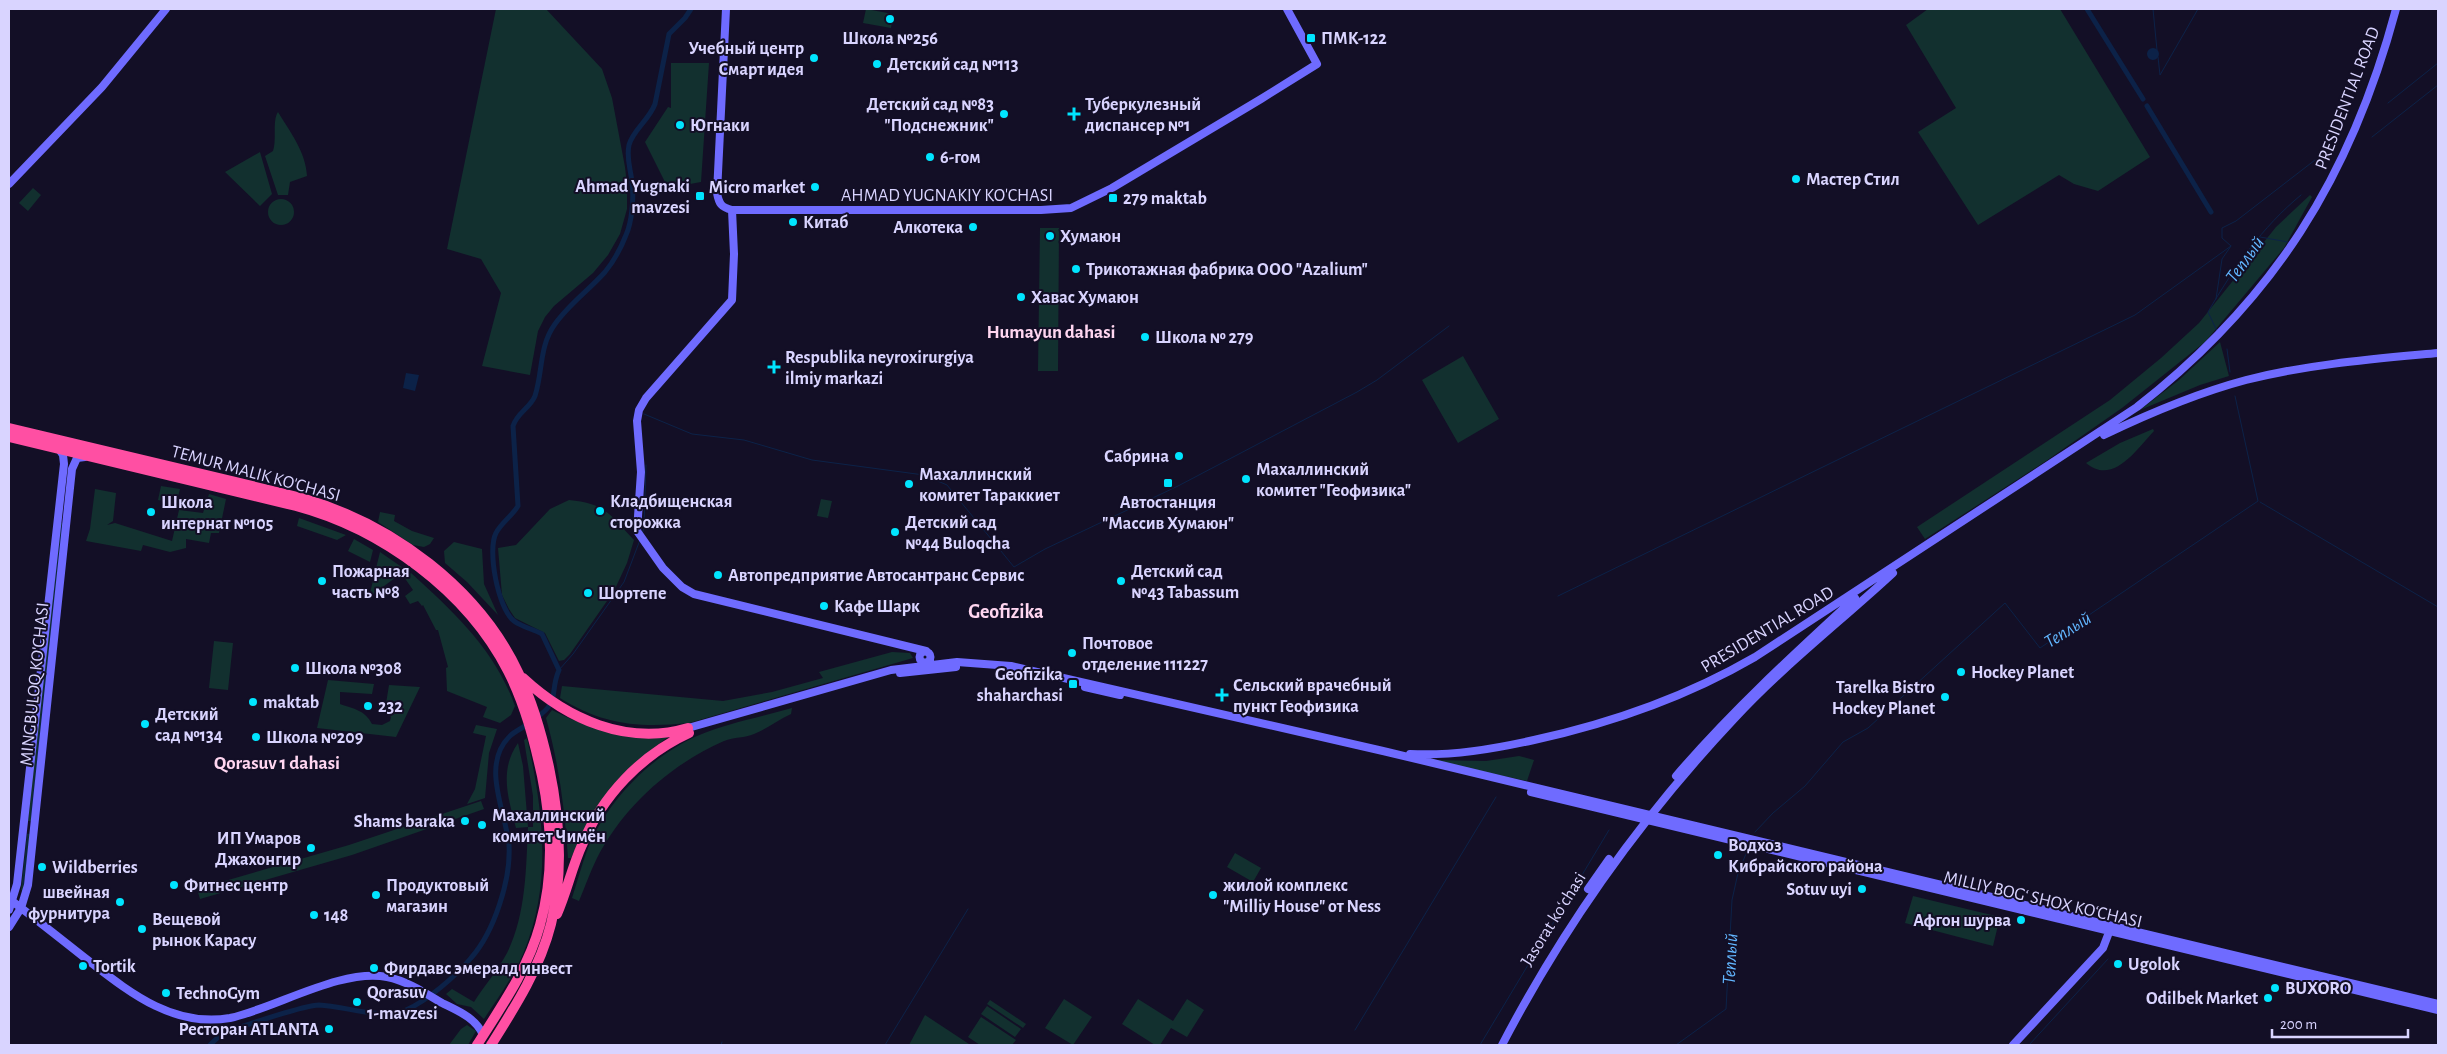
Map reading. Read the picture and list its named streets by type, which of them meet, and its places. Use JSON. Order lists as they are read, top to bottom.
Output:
{
  "streets": {
    "highway": ["TEMUR MALIK KO'CHASI"],
    "main road": [
      "PRESIDENTIAL ROAD",
      "AHMAD YUGNAKIY KO'CHASI",
      "MINGBULOQ KO'CHASI",
      "MILLIY BOG‘ SHOX KO‘CHASI",
      "Jasorat koʻchasi"
    ]
  },
  "crossings": [
    ["TEMUR MALIK KO'CHASI", "MINGBULOQ KO'CHASI"],
    ["MILLIY BOG‘ SHOX KO‘CHASI", "Jasorat koʻchasi"]
  ],
  "districts": ["Humayun dahasi", "Geofizika", "Qorasuv 1 dahasi"],
  "water": ["Теплый"],
  "places": {
    "other": [
      "Школа №256",
      "Учебный центр Смарт идея",
      "Детский сад №113",
      "Детский сад №83 \"Подснежник\"",
      "Югнаки",
      "6-гом",
      "Мастер Стил",
      "Micro market",
      "Китаб",
      "Алкотека",
      "Хумаюн",
      "Трикотажная фабрика ООО \"Azalium\"",
      "Хавас Хумаюн",
      "Школа № 279",
      "Сабрина",
      "Махаллинский комитет \"Геофизика\"",
      "Махаллинский комитет Тараккиет",
      "Кладбищенская сторожка",
      "Школа интернат №105",
      "Детский сад №44 Buloqcha",
      "Автопредприятие Автосантранс Сервис",
      "Пожарная часть №8",
      "Детский сад №43 Tabassum",
      "Шортепе",
      "Кафе Шарк",
      "Почтовое отделение 111227",
      "Школа №308",
      "Hockey Planet",
      "Tarelka Bistro Hockey Planet",
      "maktab",
      "232",
      "Детский сад №134",
      "Школа №209",
      "Shams baraka",
      "Махаллинский комитет Чимён",
      "ИП Умаров Джахонгир",
      "Водхоз Кибрайского района",
      "Wildberries",
      "Фитнес центр",
      "Sotuv uyi",
      "Продуктовый магазин",
      "жилой комплекс \"Milliy House\" от Ness",
      "швейная фурнитура",
      "148",
      "Афгон шурва",
      "Вещевой рынок Карасу",
      "Ugolok",
      "Tortik",
      "Фирдавс эмералд инвест",
      "BUXORO",
      "TechnoGym",
      "Odilbek Market",
      "Qorasuv 1-mavzesi",
      "Ресторан ATLANTA"
    ],
    "transit": [
      "ПМК-122",
      "Ahmad Yugnaki mavzesi",
      "279 maktab",
      "Автостанция \"Массив Хумаюн\"",
      "Geofizika shaharchasi"
    ],
    "health": ["Туберкулезный диспансер №1", "Respublika neyroxirurgiya ilmiy markazi", "Сельский врачебный пункт Геофизика"]
  },
  "scale_bar": "200 m"
}
